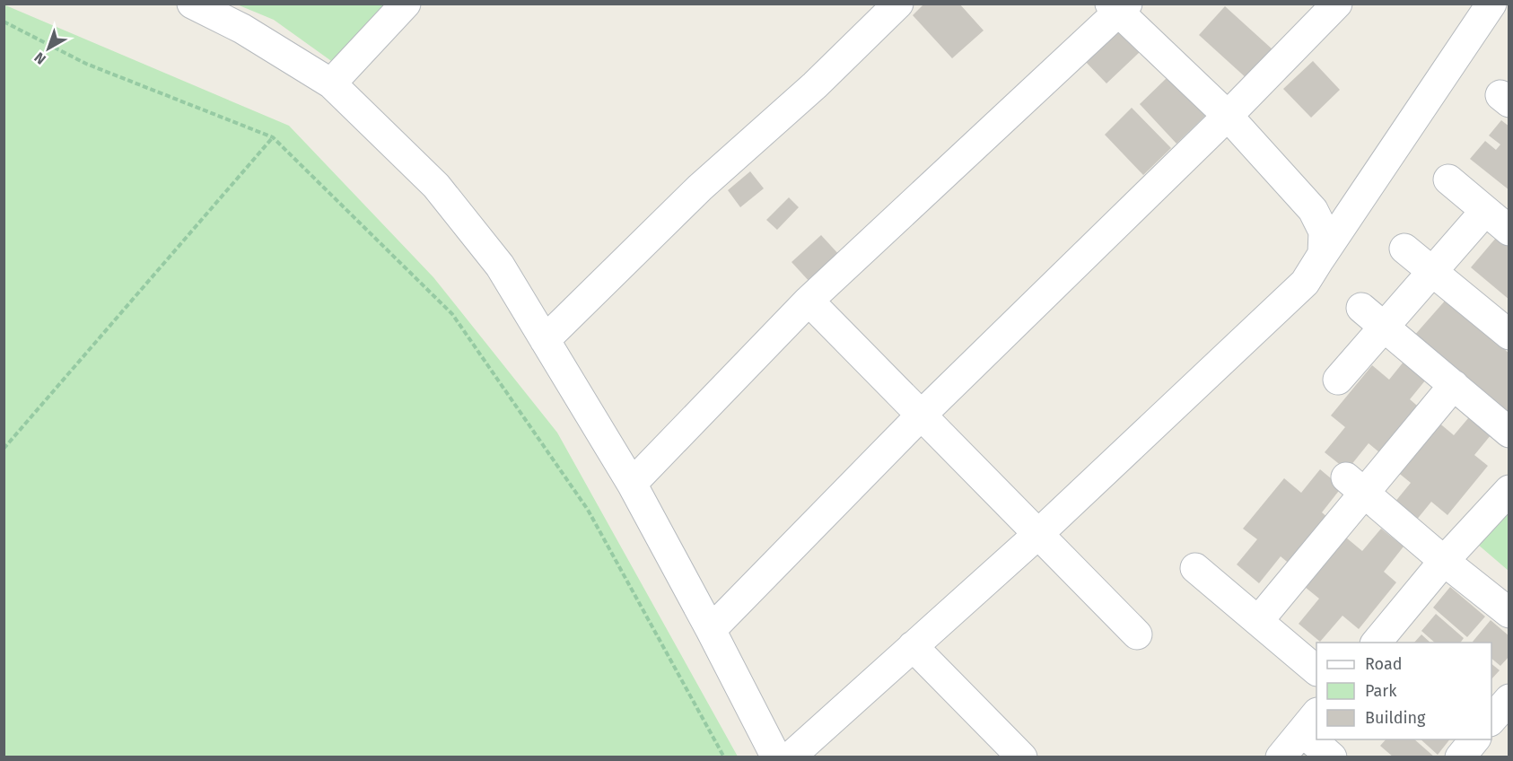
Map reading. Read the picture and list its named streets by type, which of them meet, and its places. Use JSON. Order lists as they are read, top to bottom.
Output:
{
  "legend": ["Road", "Park", "Building"],
  "north": "bottom left"
}
